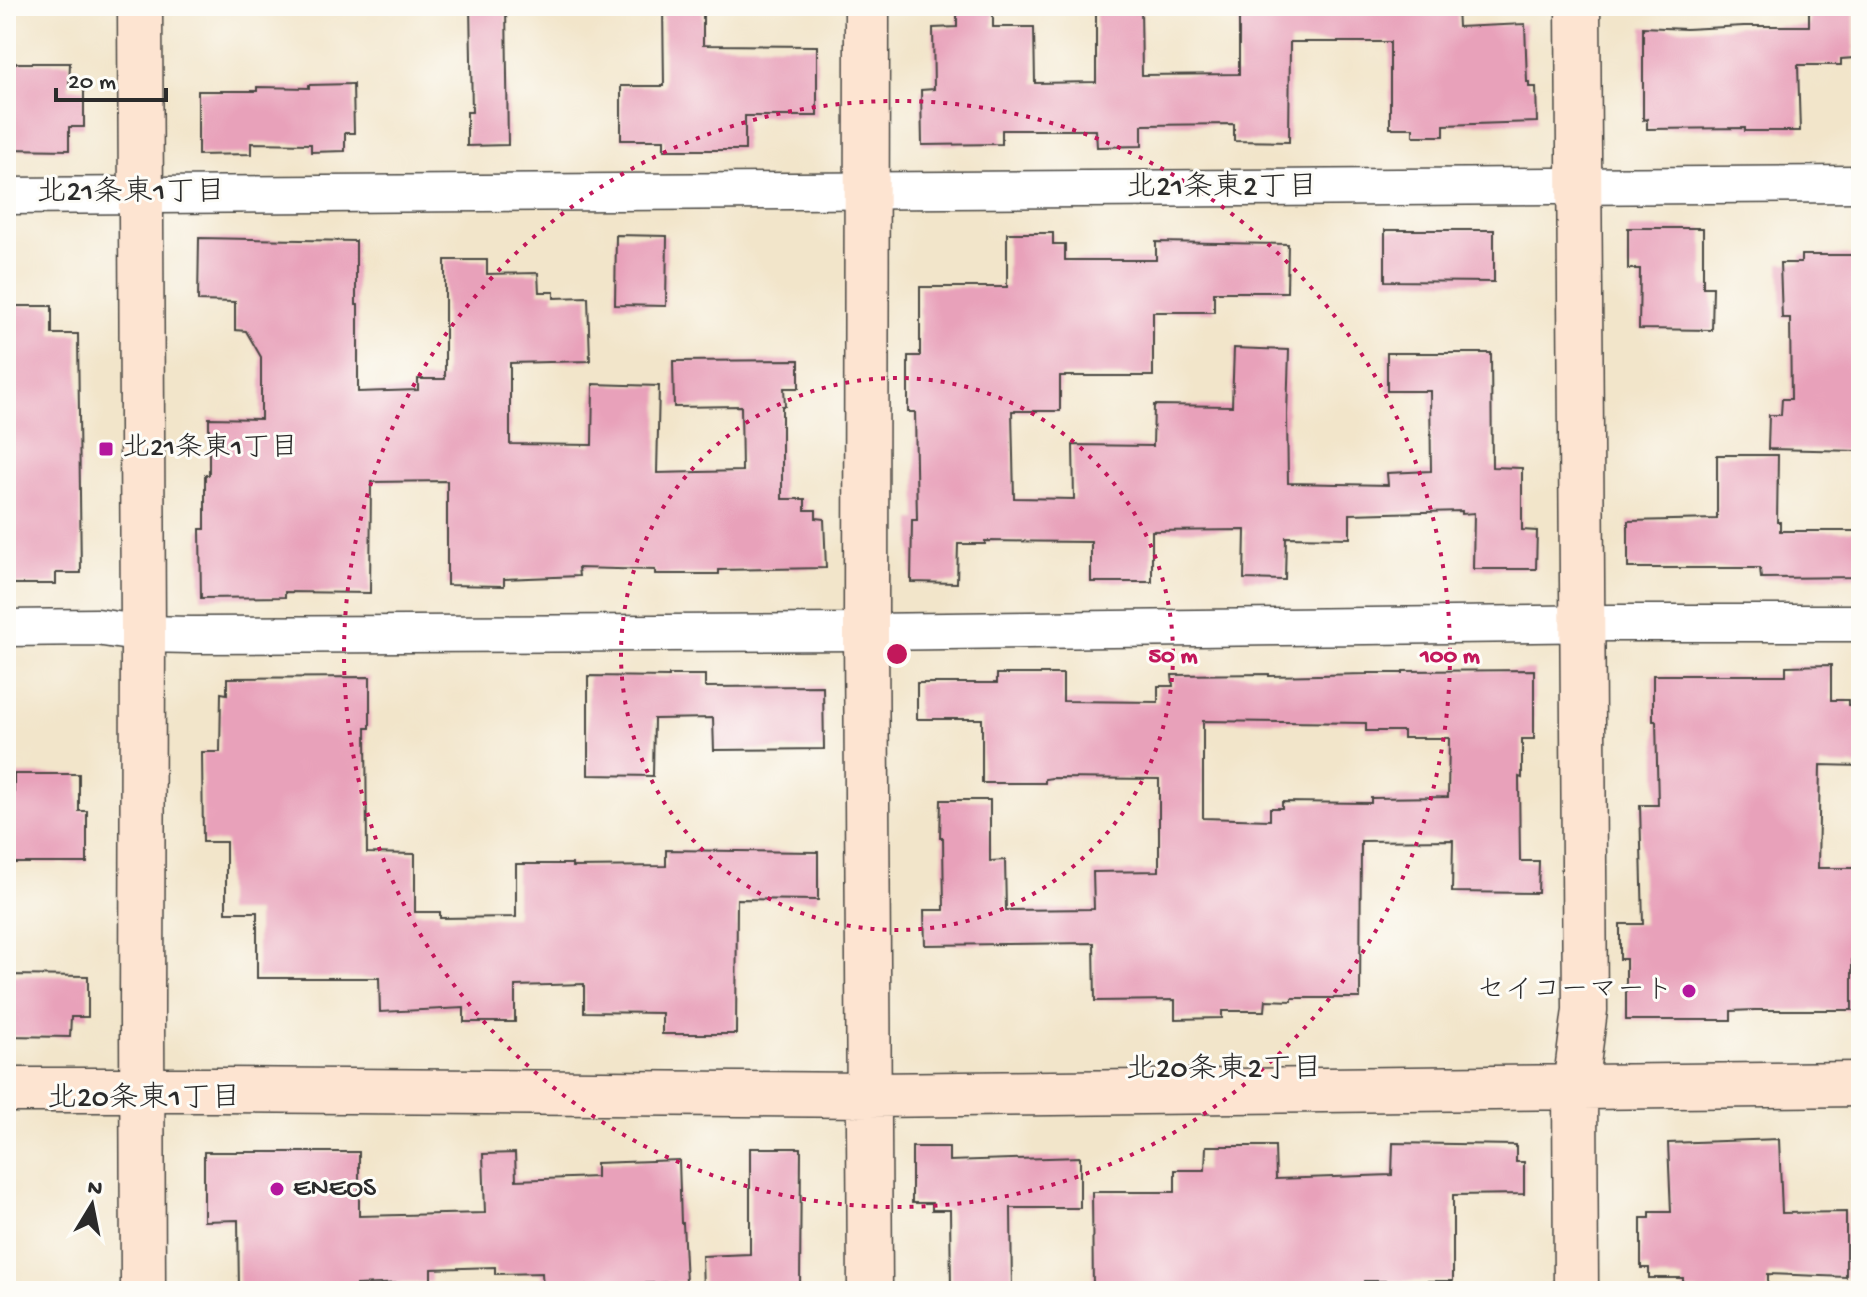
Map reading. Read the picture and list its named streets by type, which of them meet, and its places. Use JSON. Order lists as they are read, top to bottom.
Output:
{
  "districts": [
    "北21条東2丁目",
    "北21条東1丁目",
    "北20条東2丁目",
    "北20条東1丁目"
  ],
  "places": {
    "transit": ["北21条東1丁目"],
    "other": ["セイコーマート", "ENEOS"]
  },
  "scale_bar": "20 m",
  "north": "top",
  "rings": ["50 m", "100 m"]
}
